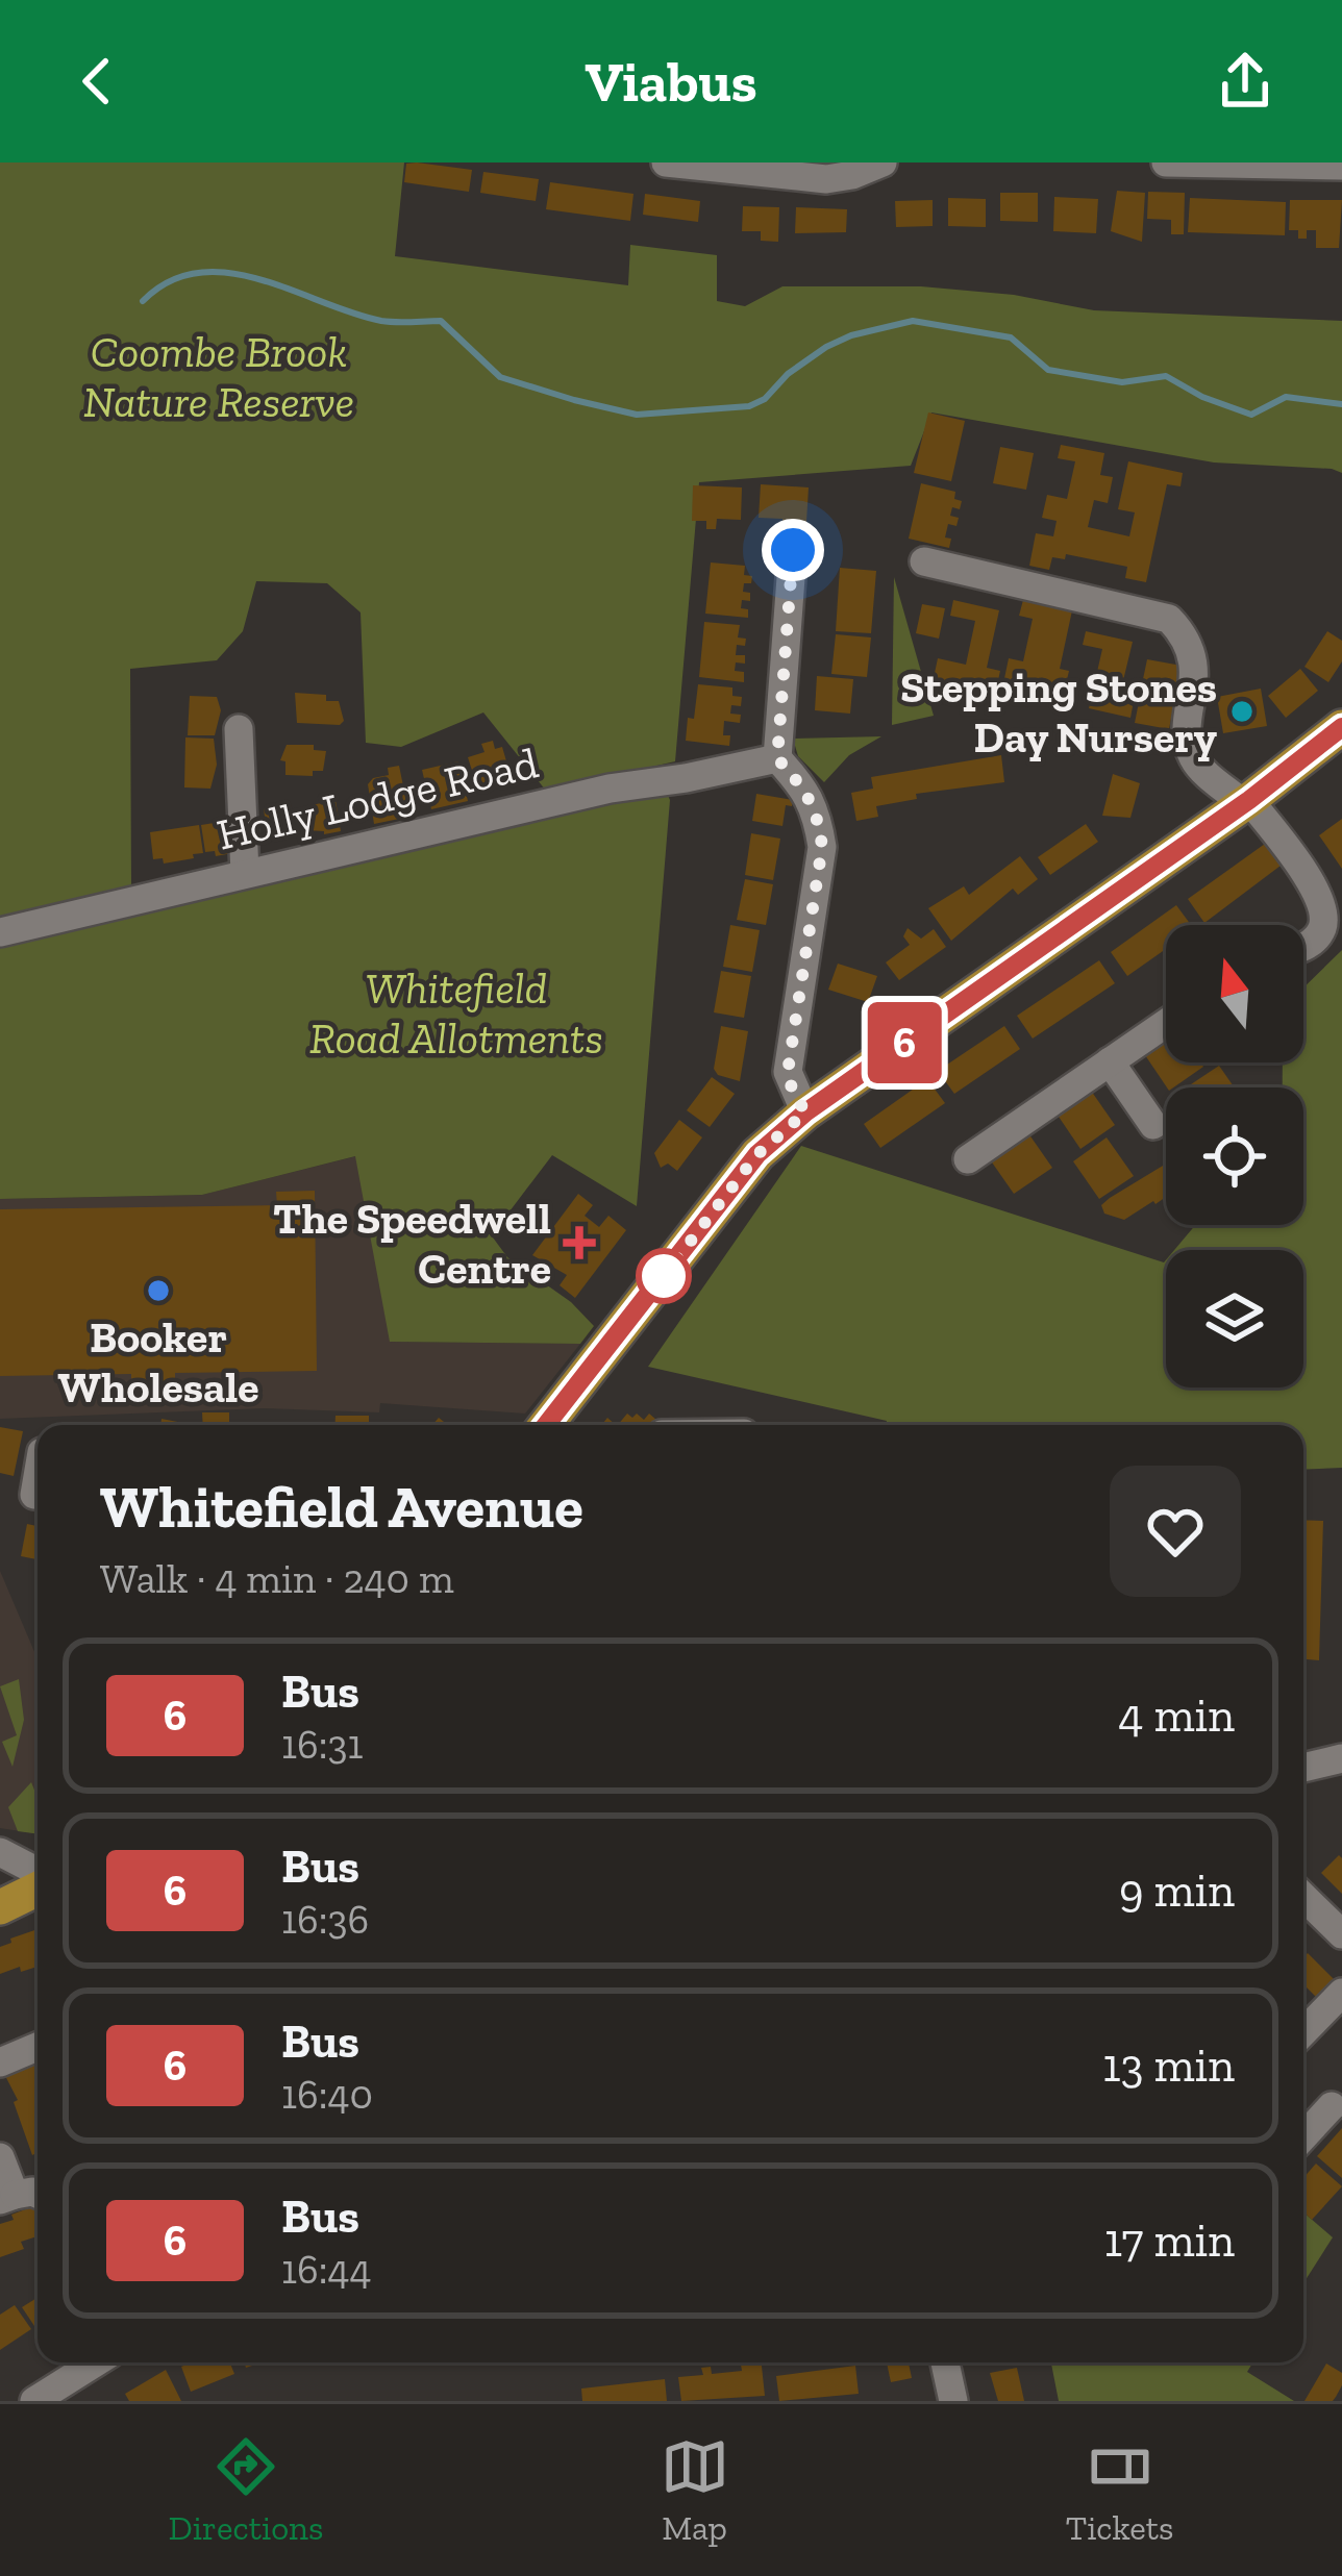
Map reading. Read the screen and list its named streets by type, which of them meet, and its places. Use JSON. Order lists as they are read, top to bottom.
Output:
{
  "streets": {
    "street": ["Holly Lodge Road"]
  },
  "parks": ["Coombe Brook Nature Reserve", "Whitefield Road Allotments"],
  "places": {
    "other": ["Stepping Stones Day Nursery", "Booker Wholesale"],
    "health": ["The Speedwell Centre"]
  },
  "lines": ["bus line 6"],
  "north": "top",
  "page": {
    "header": "Viabus",
    "on_map": "6",
    "heading": ["Whitefield Avenue", "Walk · 4 min · 240 m"],
    "list": [
      {
        "mark": "6",
        "name": "Bus",
        "note": "16:31",
        "value": "4 min"
      },
      {
        "mark": "6",
        "name": "Bus",
        "note": "16:36",
        "value": "9 min"
      },
      {
        "mark": "6",
        "name": "Bus",
        "note": "16:40",
        "value": "13 min"
      },
      {
        "mark": "6",
        "name": "Bus",
        "note": "16:44",
        "value": "17 min"
      }
    ],
    "tabs": ["Directions", "Map", "Tickets"]
  }
}
